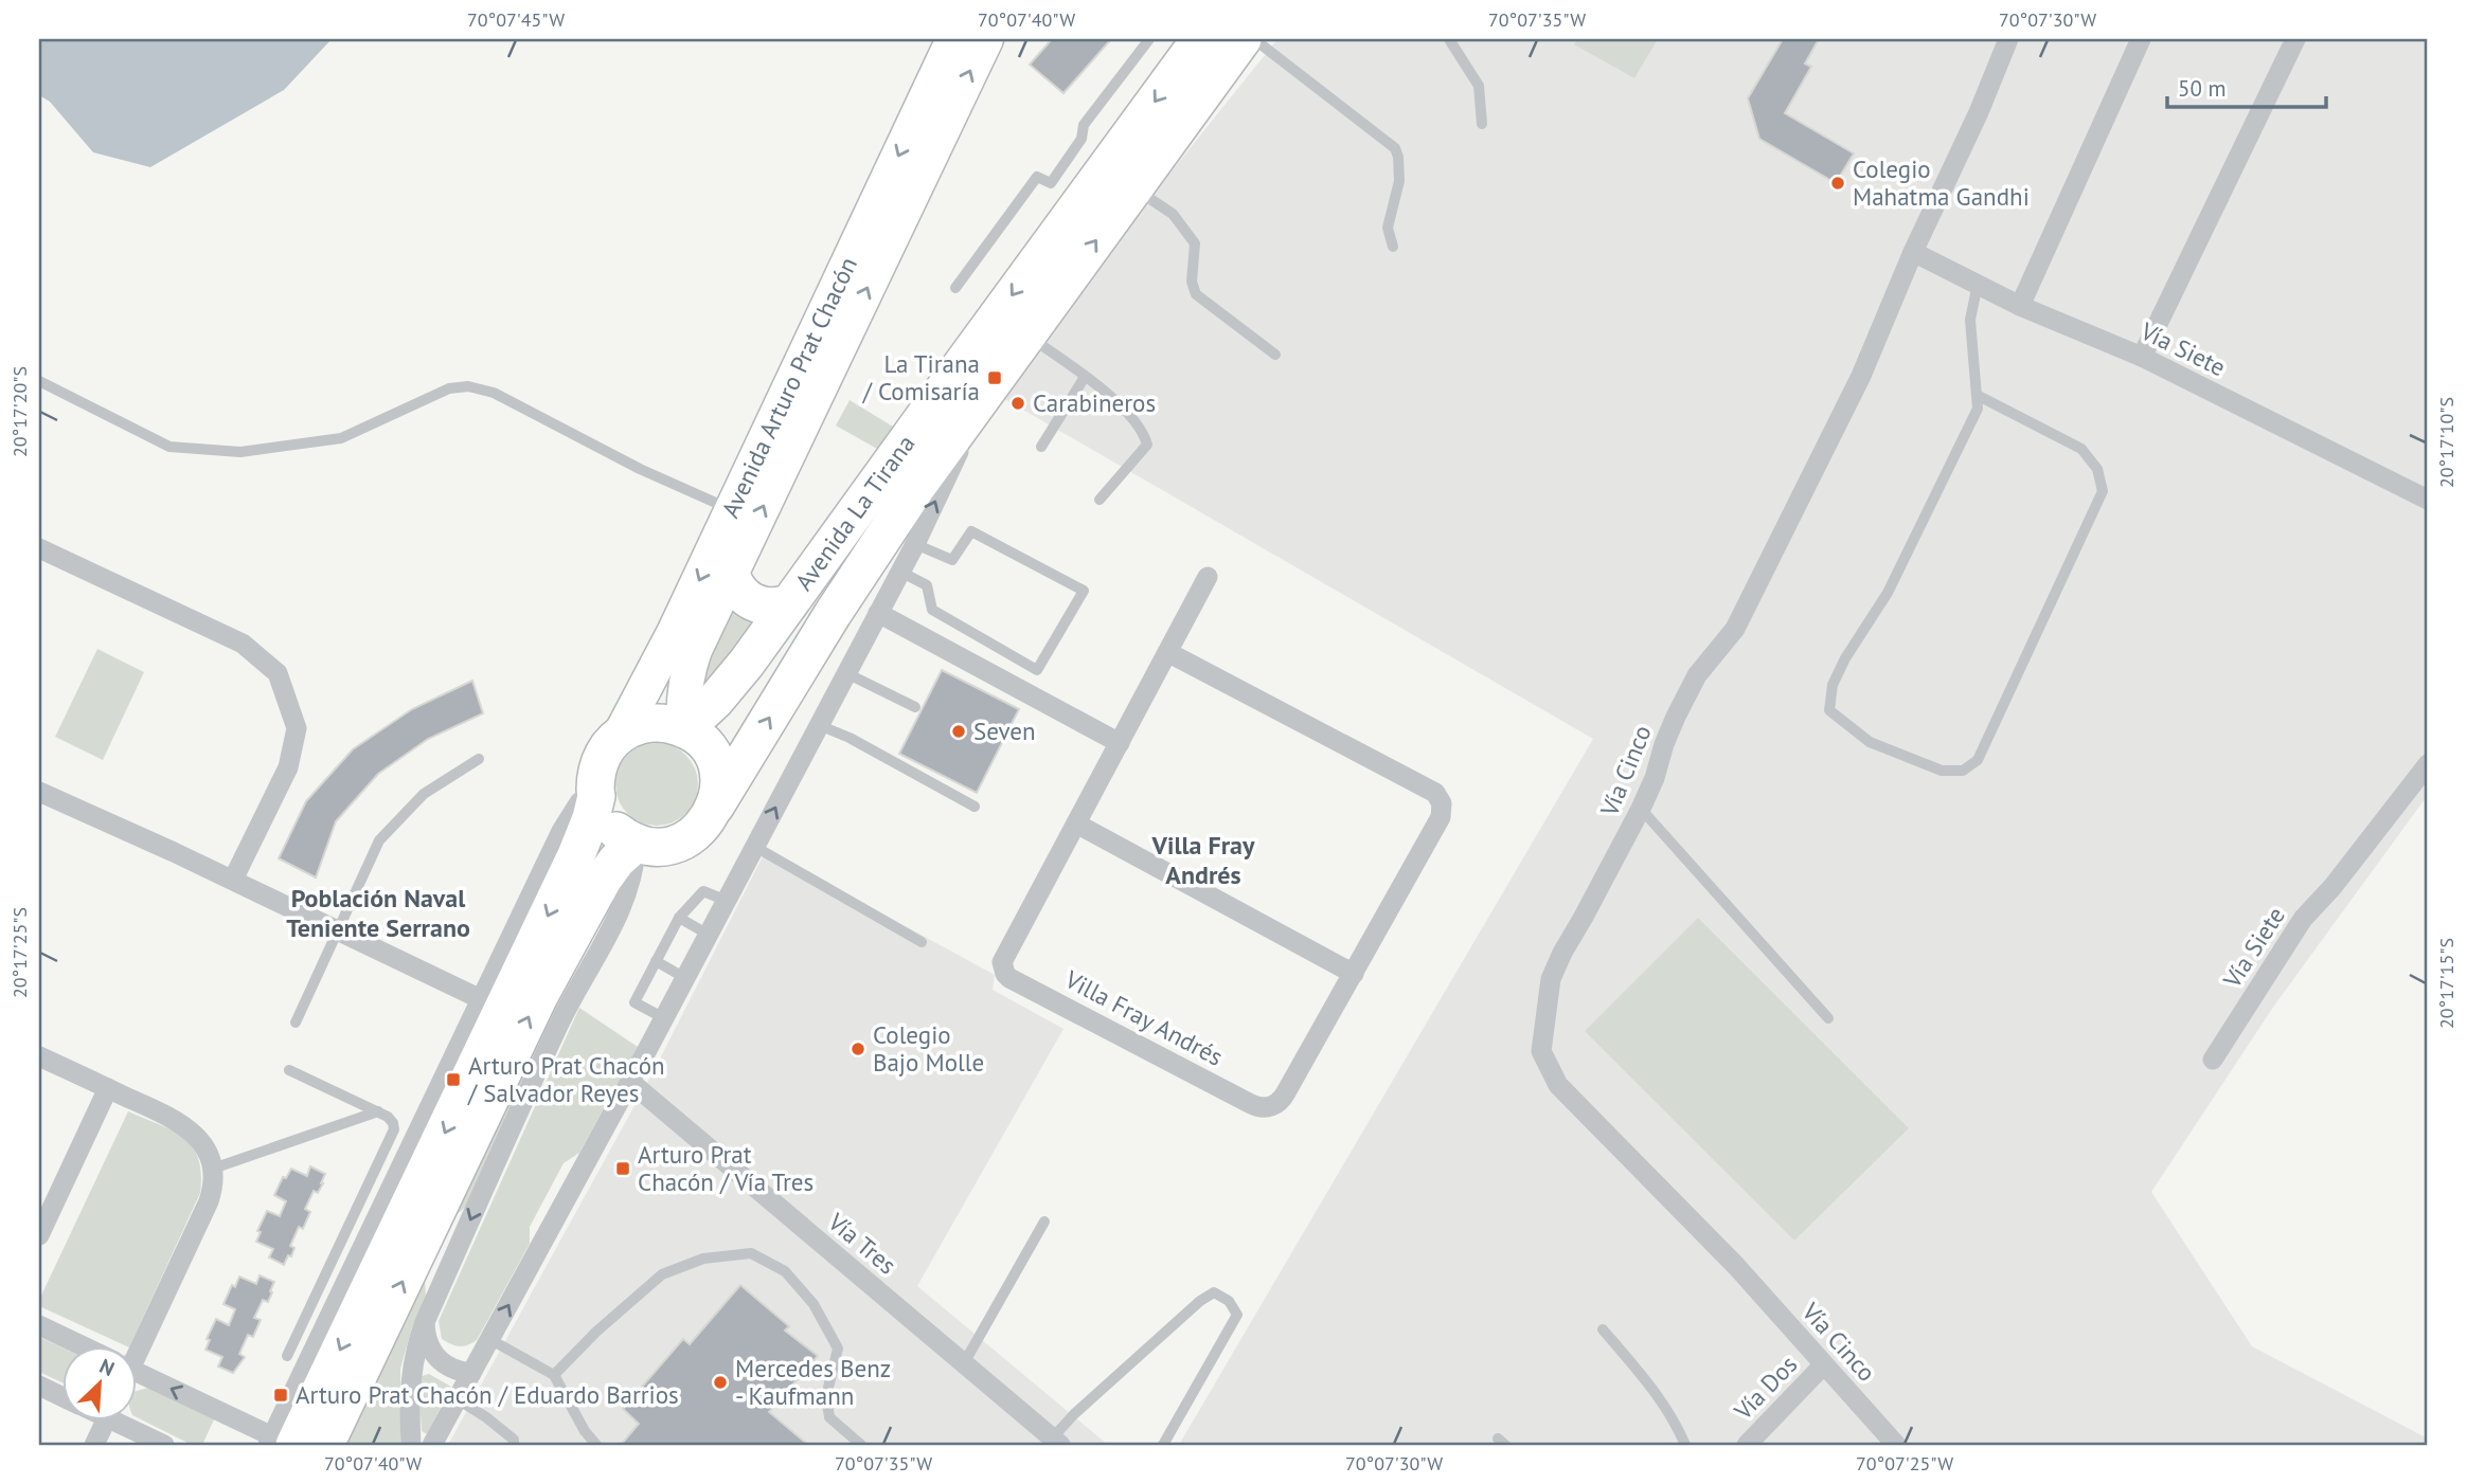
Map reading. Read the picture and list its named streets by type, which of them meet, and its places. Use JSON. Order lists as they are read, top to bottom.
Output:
{
  "streets": {
    "highway": ["Avenida Arturo Prat Chacón", "Avenida La Tirana"],
    "street": [
      "Vía Siete",
      "Vía Cinco",
      "Villa Fray Andrés",
      "Vía Tres",
      "Vía Dos"
    ]
  },
  "crossings": [
    ["Vía Siete", "Vía Cinco"],
    ["Avenida Arturo Prat Chacón", "Avenida La Tirana"],
    ["Avenida La Tirana", "Vía Tres"],
    ["Vía Cinco", "Vía Dos"]
  ],
  "districts": ["Villa Fray Andrés", "Población Naval Teniente Serrano"],
  "places": {
    "other": [
      "Colegio Mahatma Gandhi",
      "Carabineros",
      "Seven",
      "Colegio Bajo Molle",
      "Mercedes Benz - Kaufmann"
    ],
    "transit": [
      "La Tirana / Comisaría",
      "Arturo Prat Chacón / Salvador Reyes",
      "Arturo Prat Chacón / Vía Tres",
      "Arturo Prat Chacón / Eduardo Barrios"
    ]
  },
  "scale_bar": "50 m",
  "north": "top right",
  "coordinates": [
    "70°07'45\"W",
    "70°07'40\"W",
    "70°07'35\"W",
    "70°07'30\"W",
    "20°17'20\"S",
    "20°17'10\"S",
    "20°17'25\"S",
    "20°17'15\"S",
    "70°07'25\"W"
  ]
}
